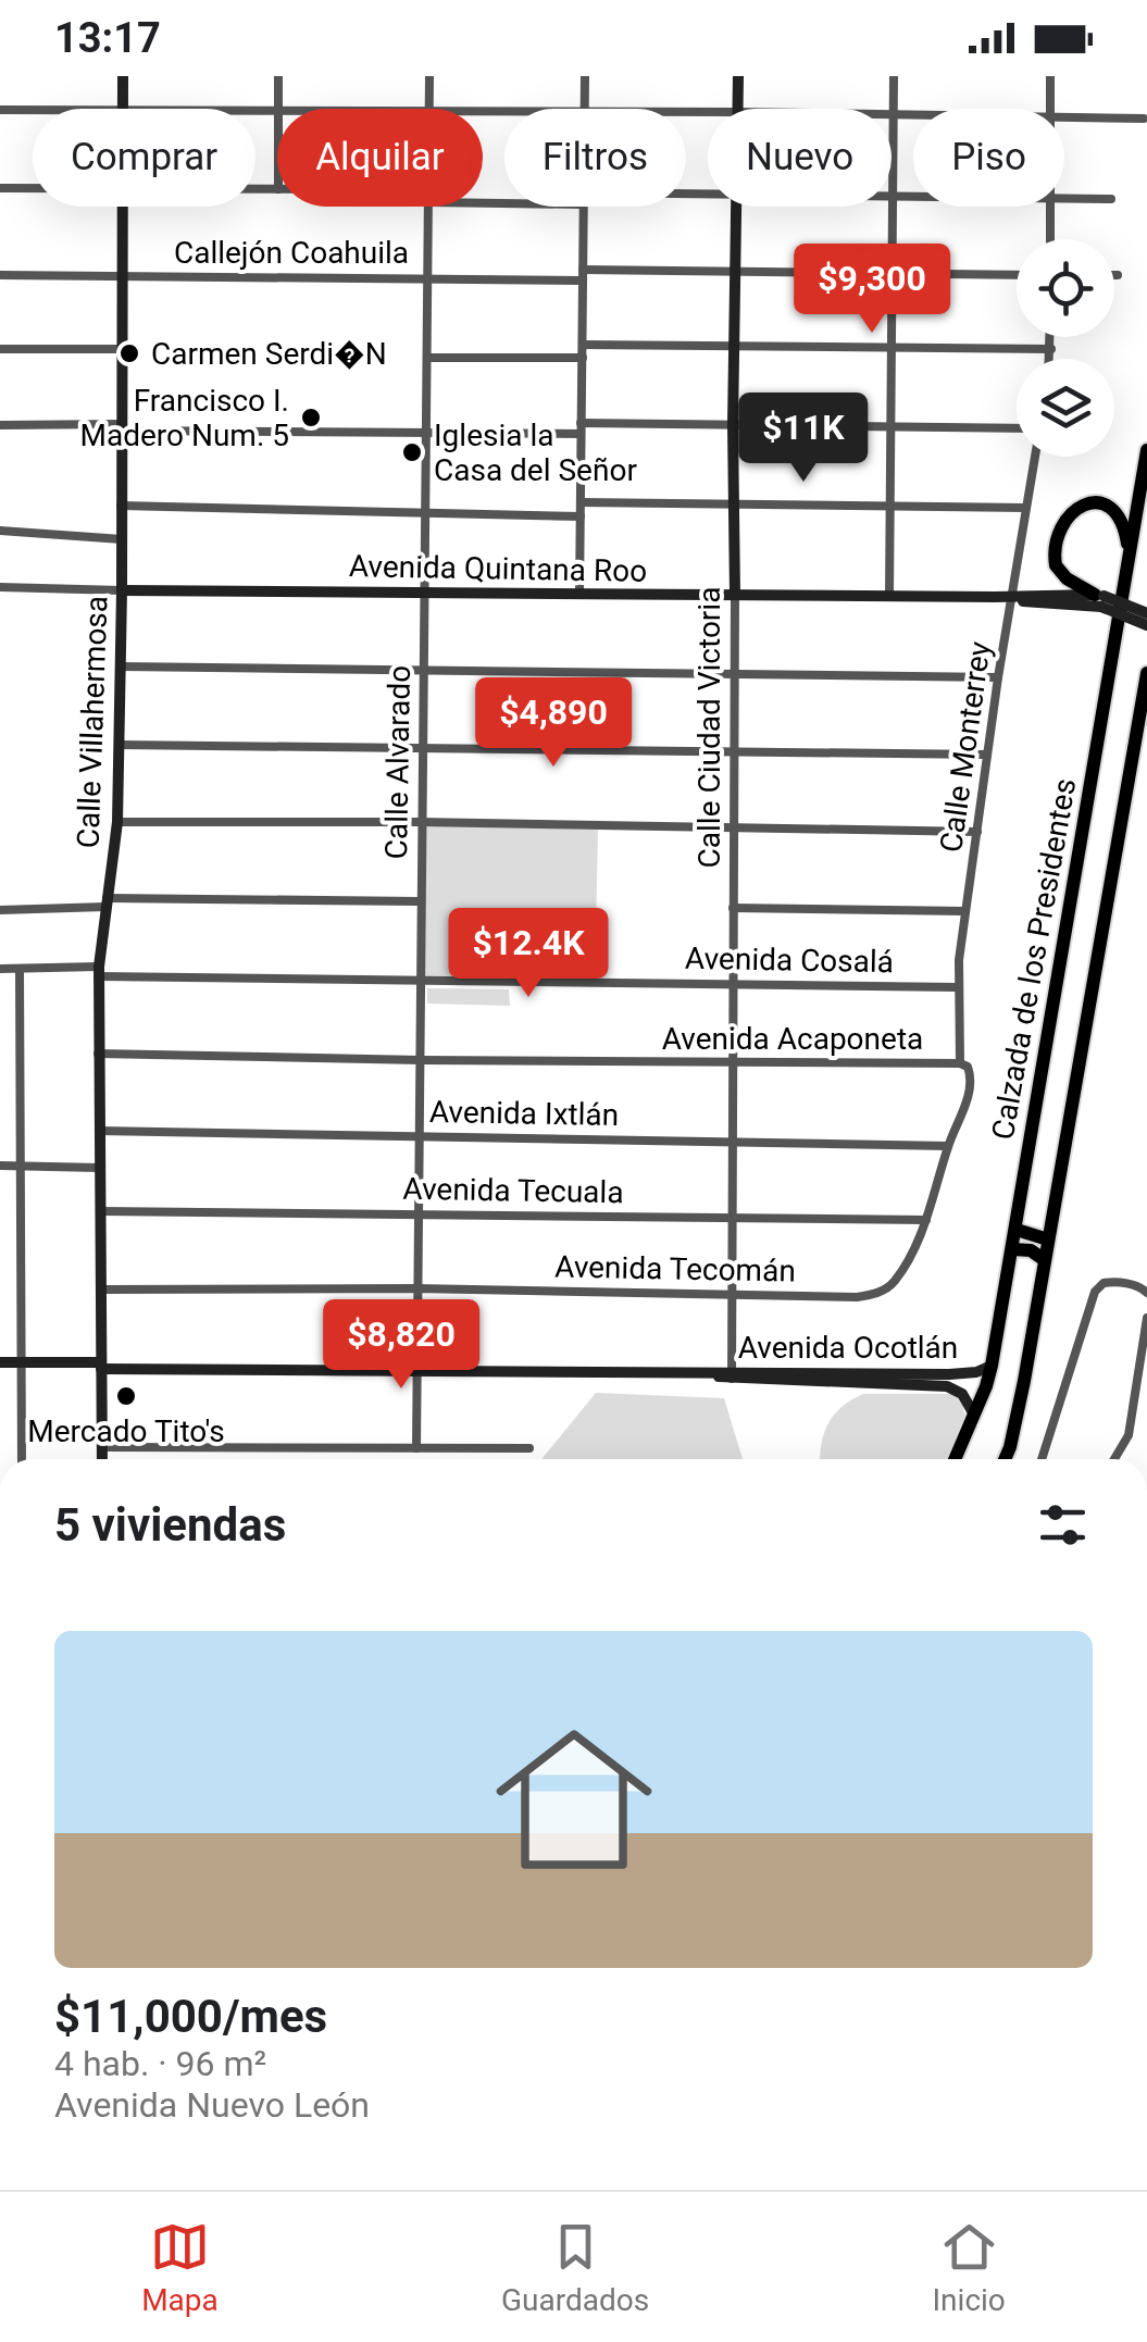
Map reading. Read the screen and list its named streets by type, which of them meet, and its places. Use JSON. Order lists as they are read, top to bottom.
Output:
{
  "streets": {
    "highway": ["Calzada de los Presidentes"],
    "main road": [
      "Avenida Quintana Roo",
      "Calle Villahermosa",
      "Calle Ciudad Victoria",
      "Avenida Ocotlán"
    ],
    "street": [
      "Callejón Coahuila",
      "Calle Monterrey",
      "Calle Alvarado",
      "Avenida Cosalá",
      "Avenida Acaponeta",
      "Avenida Ixtlán",
      "Avenida Tecuala",
      "Avenida Tecomán"
    ]
  },
  "crossings": [
    ["Callejón Coahuila", "Calle Villahermosa"],
    ["Callejón Coahuila", "Calle Ciudad Victoria"],
    ["Callejón Coahuila", "Calle Alvarado"],
    ["Avenida Quintana Roo", "Calle Villahermosa"],
    ["Avenida Quintana Roo", "Calle Ciudad Victoria"],
    ["Avenida Quintana Roo", "Calle Monterrey"],
    ["Avenida Quintana Roo", "Calle Alvarado"],
    ["Calle Villahermosa", "Avenida Cosalá"],
    ["Calle Villahermosa", "Avenida Acaponeta"],
    ["Calle Villahermosa", "Avenida Ixtlán"],
    ["Calle Villahermosa", "Avenida Tecuala"],
    ["Calle Villahermosa", "Avenida Tecomán"],
    ["Calle Villahermosa", "Avenida Ocotlán"],
    ["Calle Ciudad Victoria", "Avenida Cosalá"],
    ["Calle Ciudad Victoria", "Avenida Acaponeta"],
    ["Calle Ciudad Victoria", "Avenida Ixtlán"],
    ["Calle Ciudad Victoria", "Avenida Tecuala"],
    ["Calle Ciudad Victoria", "Avenida Tecomán"],
    ["Calle Ciudad Victoria", "Avenida Ocotlán"],
    ["Calle Monterrey", "Avenida Cosalá"],
    ["Calle Monterrey", "Avenida Acaponeta"],
    ["Calle Monterrey", "Avenida Ixtlán"],
    ["Calle Monterrey", "Avenida Tecuala"],
    ["Calle Monterrey", "Avenida Tecomán"],
    ["Calle Alvarado", "Avenida Cosalá"],
    ["Calle Alvarado", "Avenida Acaponeta"],
    ["Calle Alvarado", "Avenida Ixtlán"],
    ["Calle Alvarado", "Avenida Tecuala"],
    ["Calle Alvarado", "Avenida Tecomán"],
    ["Calle Alvarado", "Avenida Ocotlán"],
    ["Calzada de los Presidentes", "Avenida Ocotlán"]
  ],
  "places": [
    "Carmen Serdi�N",
    "Francisco I. Madero Num. 5",
    "Iglesia la Casa del Señor",
    "Mercado Tito's"
  ],
  "page": {
    "status": "13:17",
    "chip": [
      "Comprar",
      "Alquilar",
      "Filtros",
      "Nuevo",
      "Piso"
    ],
    "price": [
      "$9,300",
      "$11K",
      "$4,890",
      "$12.4K",
      "$8,820"
    ],
    "heading": "5 viviendas",
    "list": [
      {
        "name": "$11,000/mes",
        "note": "4 hab. · 96 m² · Avenida Nuevo León"
      }
    ],
    "tabs": ["Mapa", "Guardados", "Inicio"]
  }
}
